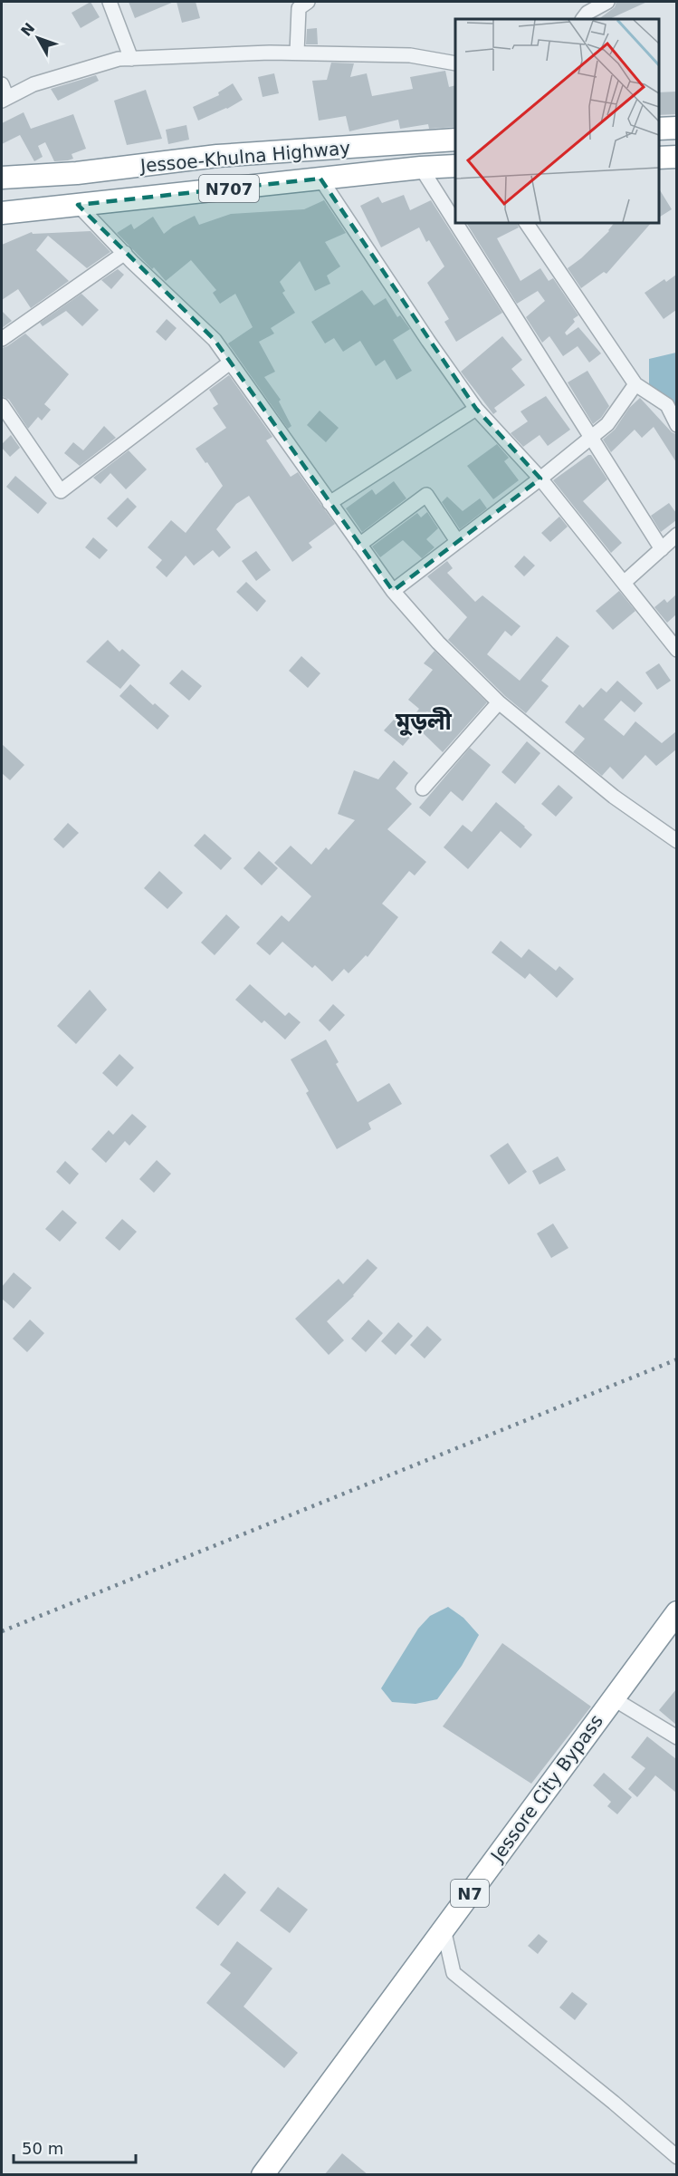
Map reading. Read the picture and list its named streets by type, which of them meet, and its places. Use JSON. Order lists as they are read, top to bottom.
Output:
{
  "streets": {
    "highway": [
      "Jessoe-Khulna Highway",
      "N707",
      "Jessore City Bypass",
      "N7"
    ]
  },
  "districts": ["মুড়লী"],
  "scale_bar": "50 m",
  "north": "top left"
}
